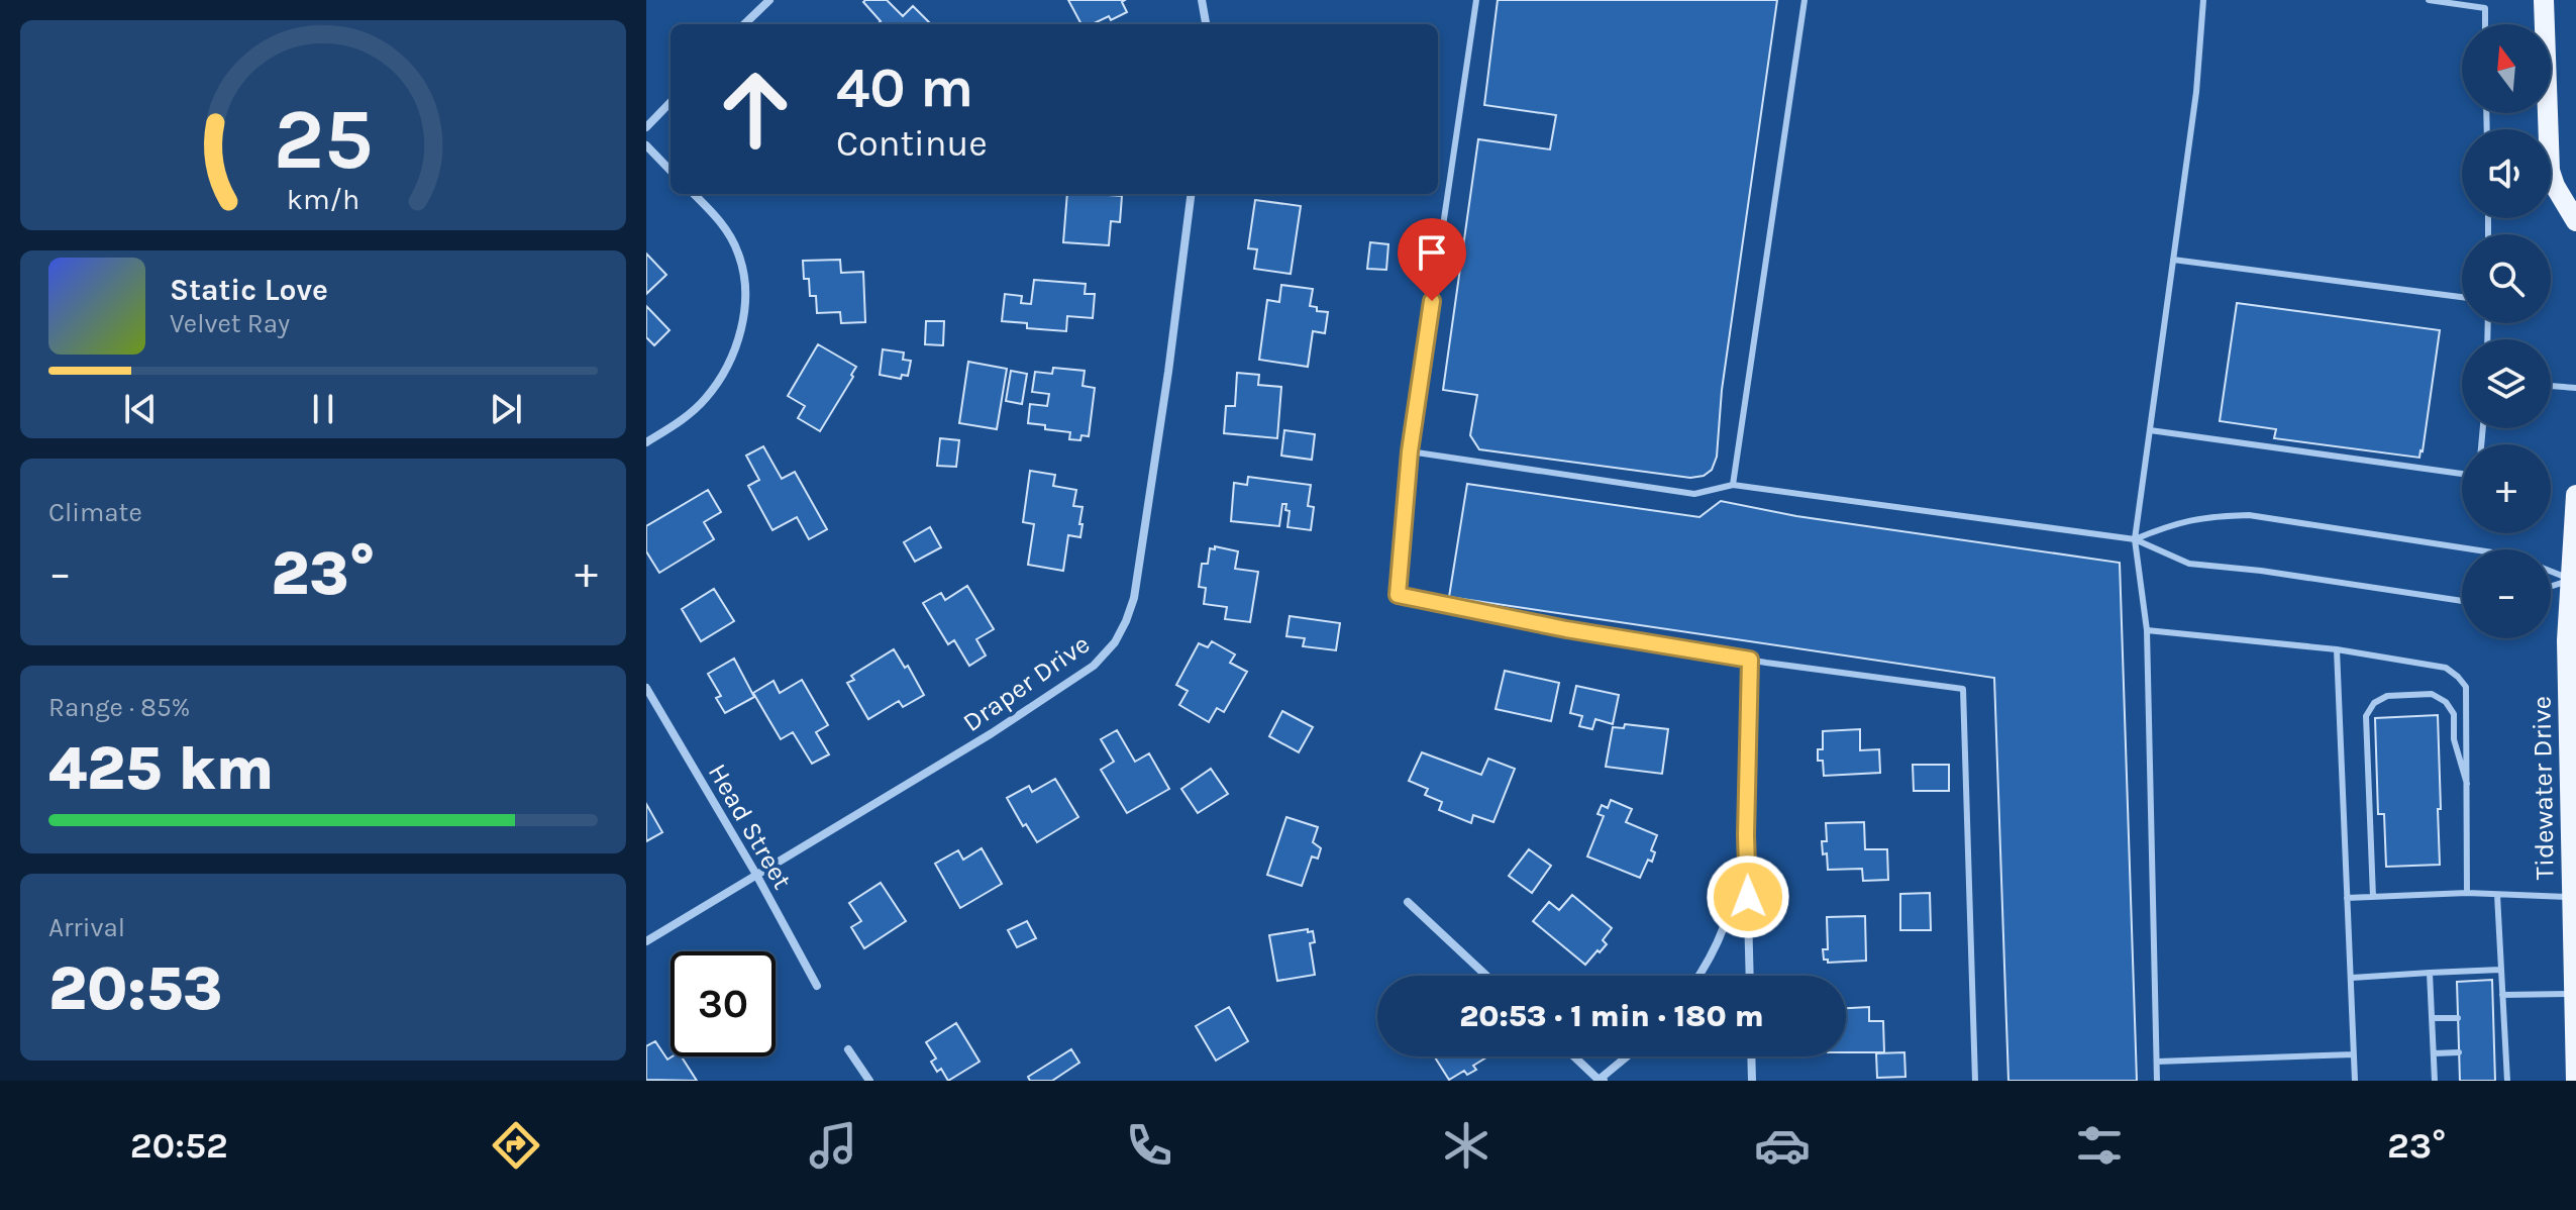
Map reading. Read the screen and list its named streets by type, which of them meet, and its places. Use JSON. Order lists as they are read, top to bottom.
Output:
{
  "streets": {
    "main road": ["Tidewater Drive"],
    "street": ["Draper Drive", "Head Street"]
  },
  "crossings": [
    ["Draper Drive", "Head Street"]
  ],
  "north": "top",
  "page": {
    "map_buttons": ["+", "−"],
    "turn": ["40 m", "Continue"],
    "song": ["Static Love", "Velvet Ray"],
    "tile": [
      "Climate",
      ["Range · 85%", "425 km"],
      ["Arrival", "20:53"]
    ],
    "heat": ["−", "23°", "+"],
    "limit": "30",
    "trip": "20:53 · 1 min · 180 m",
    "tabs": ["20:52", "23°"],
    "gauge": ["25", "km/h"]
  }
}
